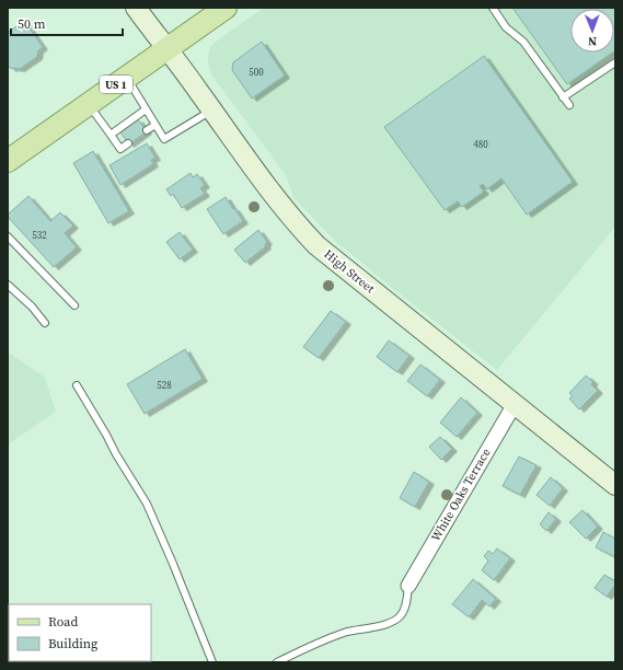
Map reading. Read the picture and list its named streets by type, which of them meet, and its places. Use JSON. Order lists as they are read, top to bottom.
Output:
{
  "streets": {
    "main road": ["US 1", "High Street"],
    "street": ["White Oaks Terrace"]
  },
  "crossings": [
    ["US 1", "High Street"],
    ["High Street", "White Oaks Terrace"]
  ],
  "house_numbers": [
    "500",
    "480",
    "532",
    "528"
  ],
  "legend": ["Road", "Building"],
  "scale_bar": "50 m",
  "north": "bottom"
}
